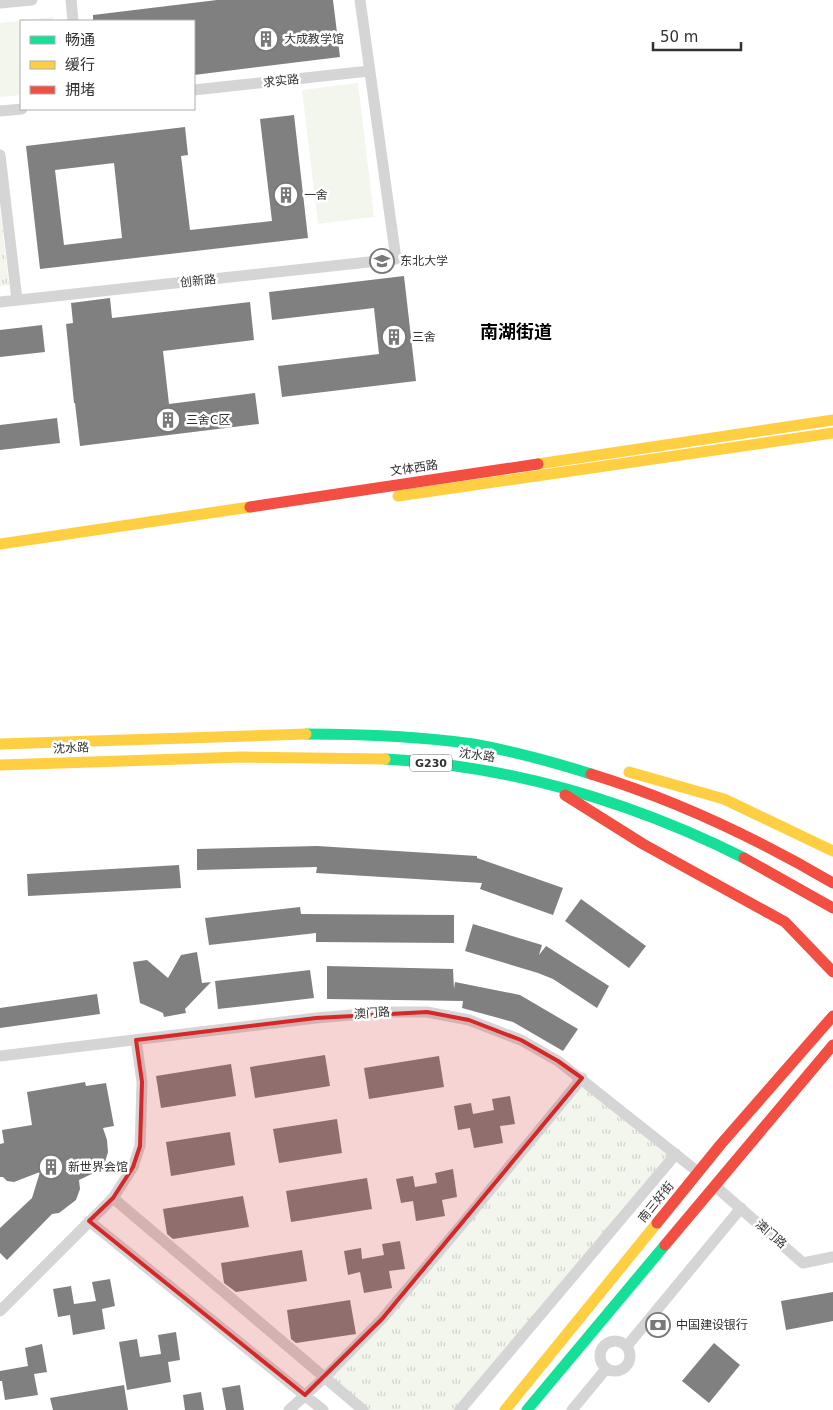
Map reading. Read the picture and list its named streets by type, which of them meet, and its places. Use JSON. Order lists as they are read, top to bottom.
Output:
{
  "streets": {
    "main road": [
      "文体西路",
      "沈水路",
      "G230",
      "南三好街"
    ],
    "street": ["求实路", "创新路", "澳门路"]
  },
  "crossings": [
    ["求实路", "创新路"],
    ["澳门路", "南三好街"]
  ],
  "districts": ["南湖街道"],
  "places": {
    "building": [
      "大成教学馆",
      "一舍",
      "三舍",
      "三舍C区",
      "新世界会馆"
    ],
    "school or university": ["东北大学"],
    "bank": ["中国建设银行"]
  },
  "legend": ["畅通", "缓行", "拥堵"],
  "scale_bar": "50 m"
}
